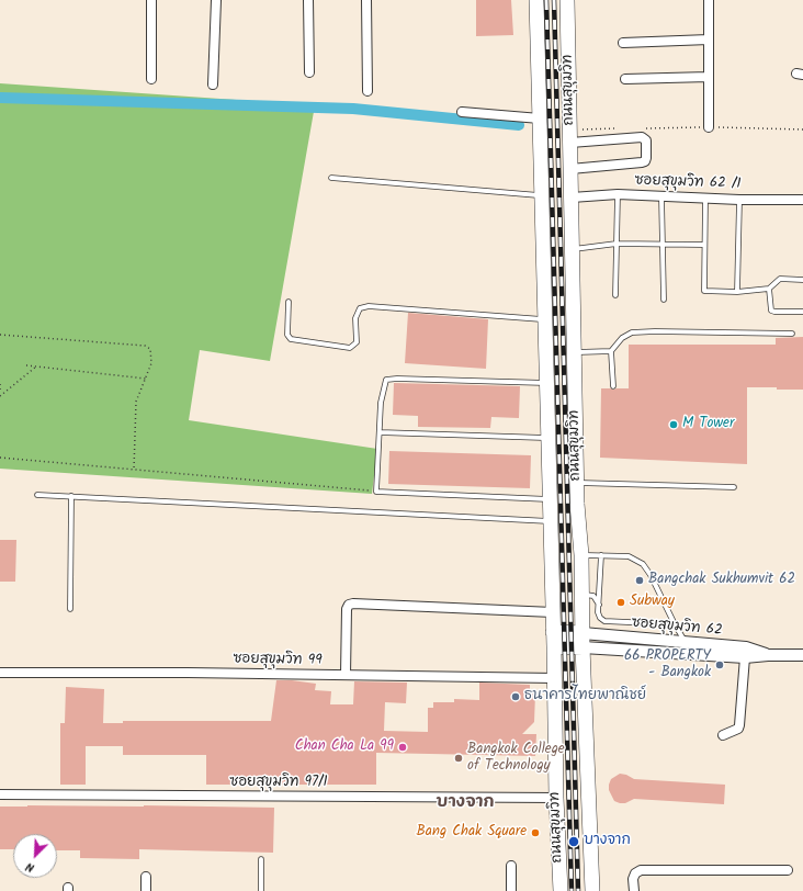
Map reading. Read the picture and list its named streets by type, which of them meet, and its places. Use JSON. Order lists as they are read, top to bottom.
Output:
{
  "streets": {
    "main road": ["ถนนสุขุมวิท"],
    "street": [
      "ซอยสุขุมวิท 62 /1",
      "ซอยสุขุมวิท 62",
      "ซอยสุขุมวิท 99",
      "ซอยสุขุมวิท 97/1"
    ]
  },
  "crossings": [
    ["ถนนสุขุมวิท", "ซอยสุขุมวิท 62 /1"],
    ["ถนนสุขุมวิท", "ซอยสุขุมวิท 62"],
    ["ถนนสุขุมวิท", "ซอยสุขุมวิท 99"],
    ["ถนนสุขุมวิท", "ซอยสุขุมวิท 97/1"]
  ],
  "districts": ["บางจาก"],
  "places": [
    "M Tower",
    "Bangchak Sukhumvit 62",
    "Subway",
    "66 PROPERTY - Bangkok",
    "ธนาคารไทยพาณิชย์",
    "Chan Cha La 99",
    "Bangkok College of Technology",
    "Bang Chak Square",
    "บางจาก"
  ],
  "north": "bottom left"
}
